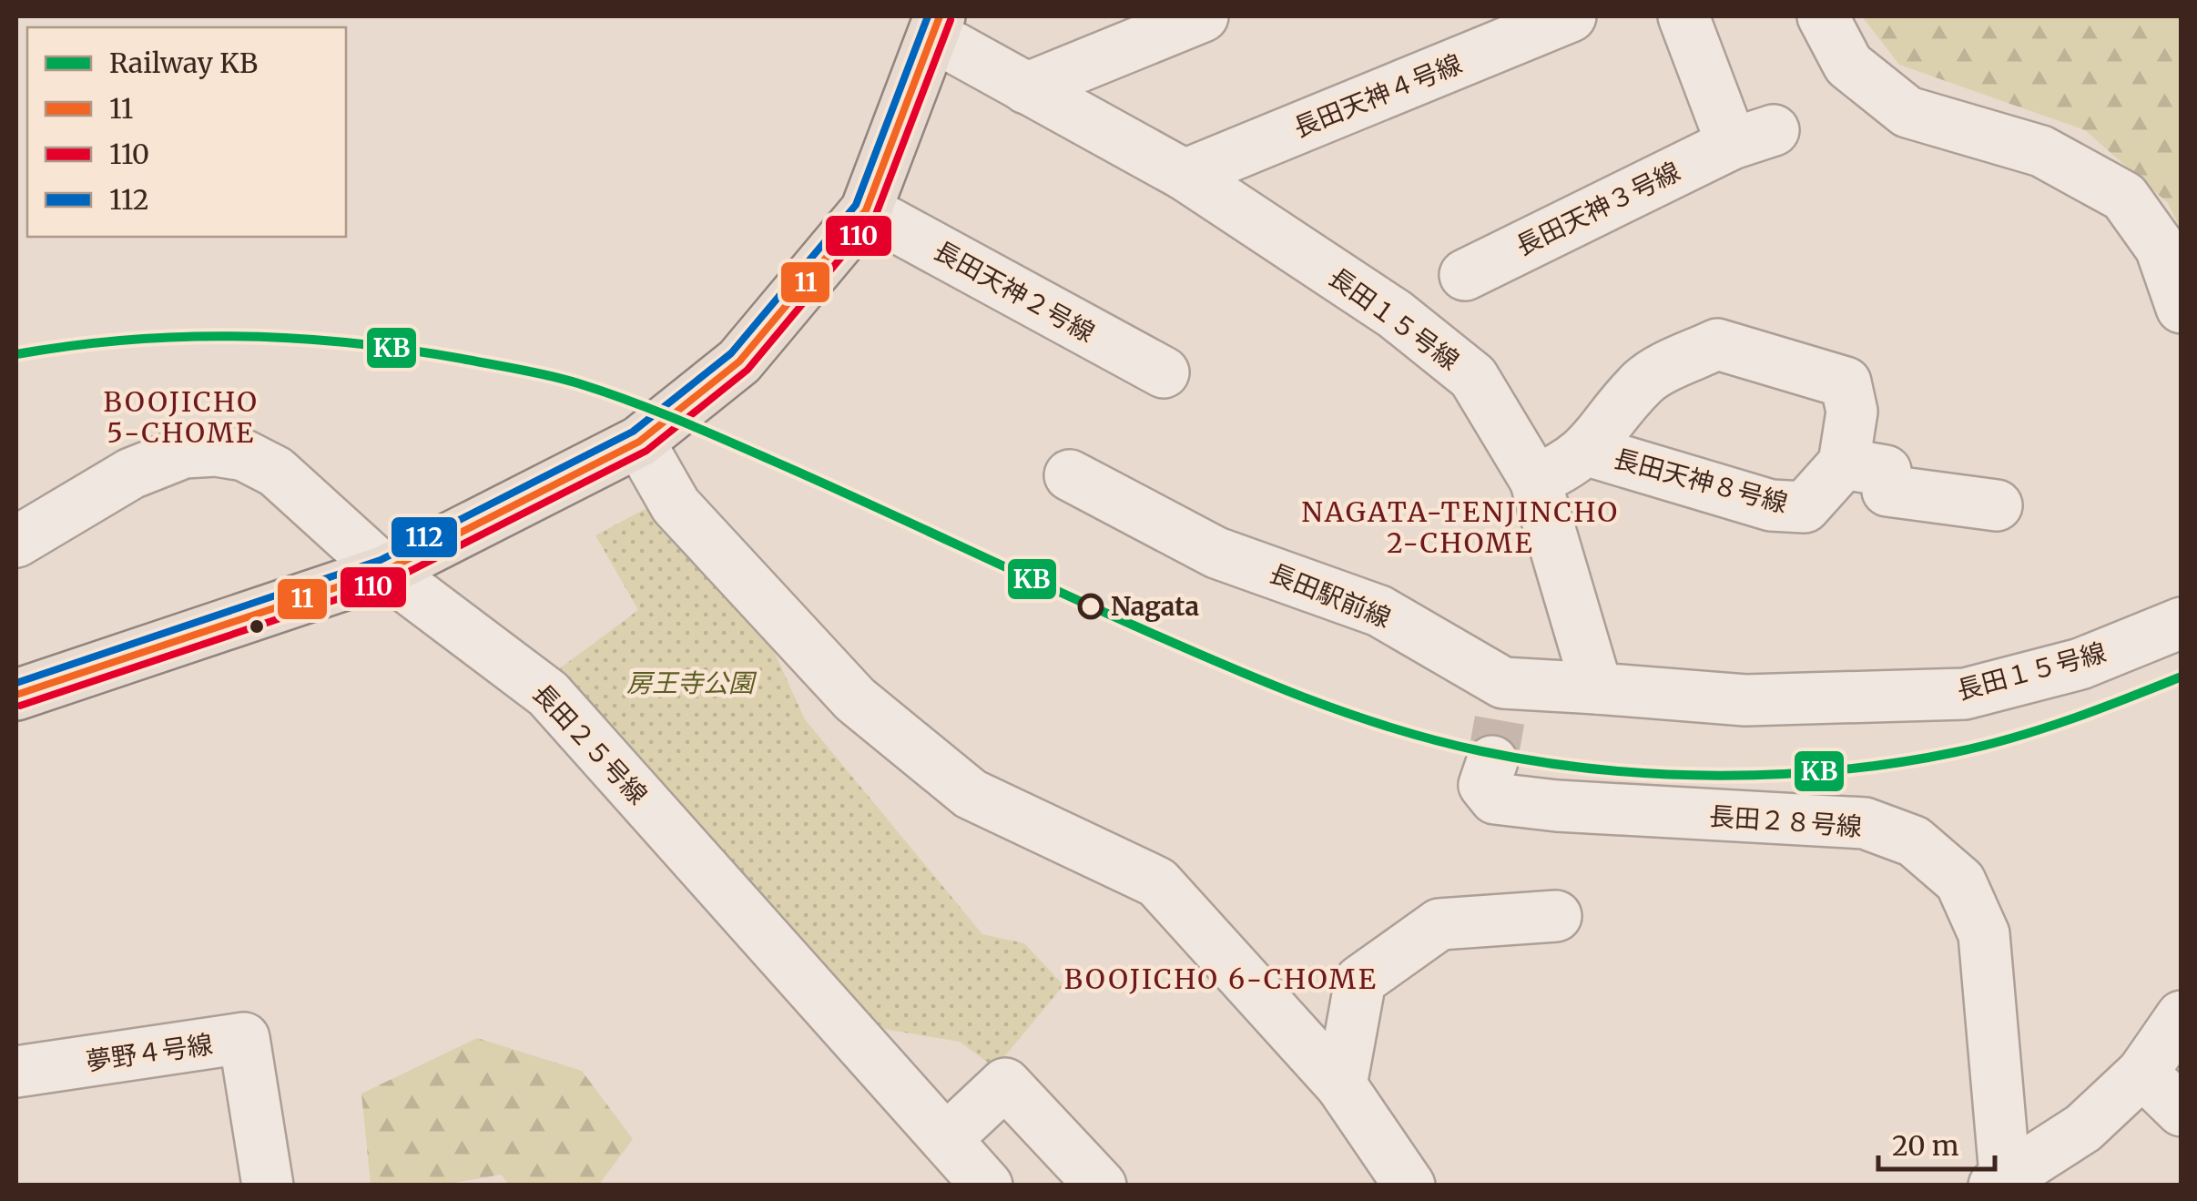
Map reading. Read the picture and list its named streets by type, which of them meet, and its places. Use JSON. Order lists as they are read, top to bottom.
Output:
{
  "streets": {
    "street": [
      "長田天神４号線",
      "長田天神３号線",
      "長田天神２号線",
      "長田１５号線",
      "長田天神８号線",
      "長田駅前線",
      "長田２５号線",
      "長田２８号線",
      "夢野４号線"
    ]
  },
  "crossings": [
    ["長田天神４号線", "長田１５号線"],
    ["長田１５号線", "長田天神８号線"],
    ["長田１５号線", "長田駅前線"],
    ["長田駅前線", "長田２８号線"]
  ],
  "districts": ["BOOJICHO 5-CHOME", "NAGATA-TENJINCHO 2-CHOME", "BOOJICHO 6-CHOME"],
  "parks": ["房王寺公園"],
  "places": ["Nagata"],
  "lines": [
    "transit line 11",
    "transit line 112",
    "transit line 110",
    "rail line KB"
  ],
  "legend": [
    "Railway KB",
    "11",
    "110",
    "112"
  ],
  "scale_bar": "20 m"
}
